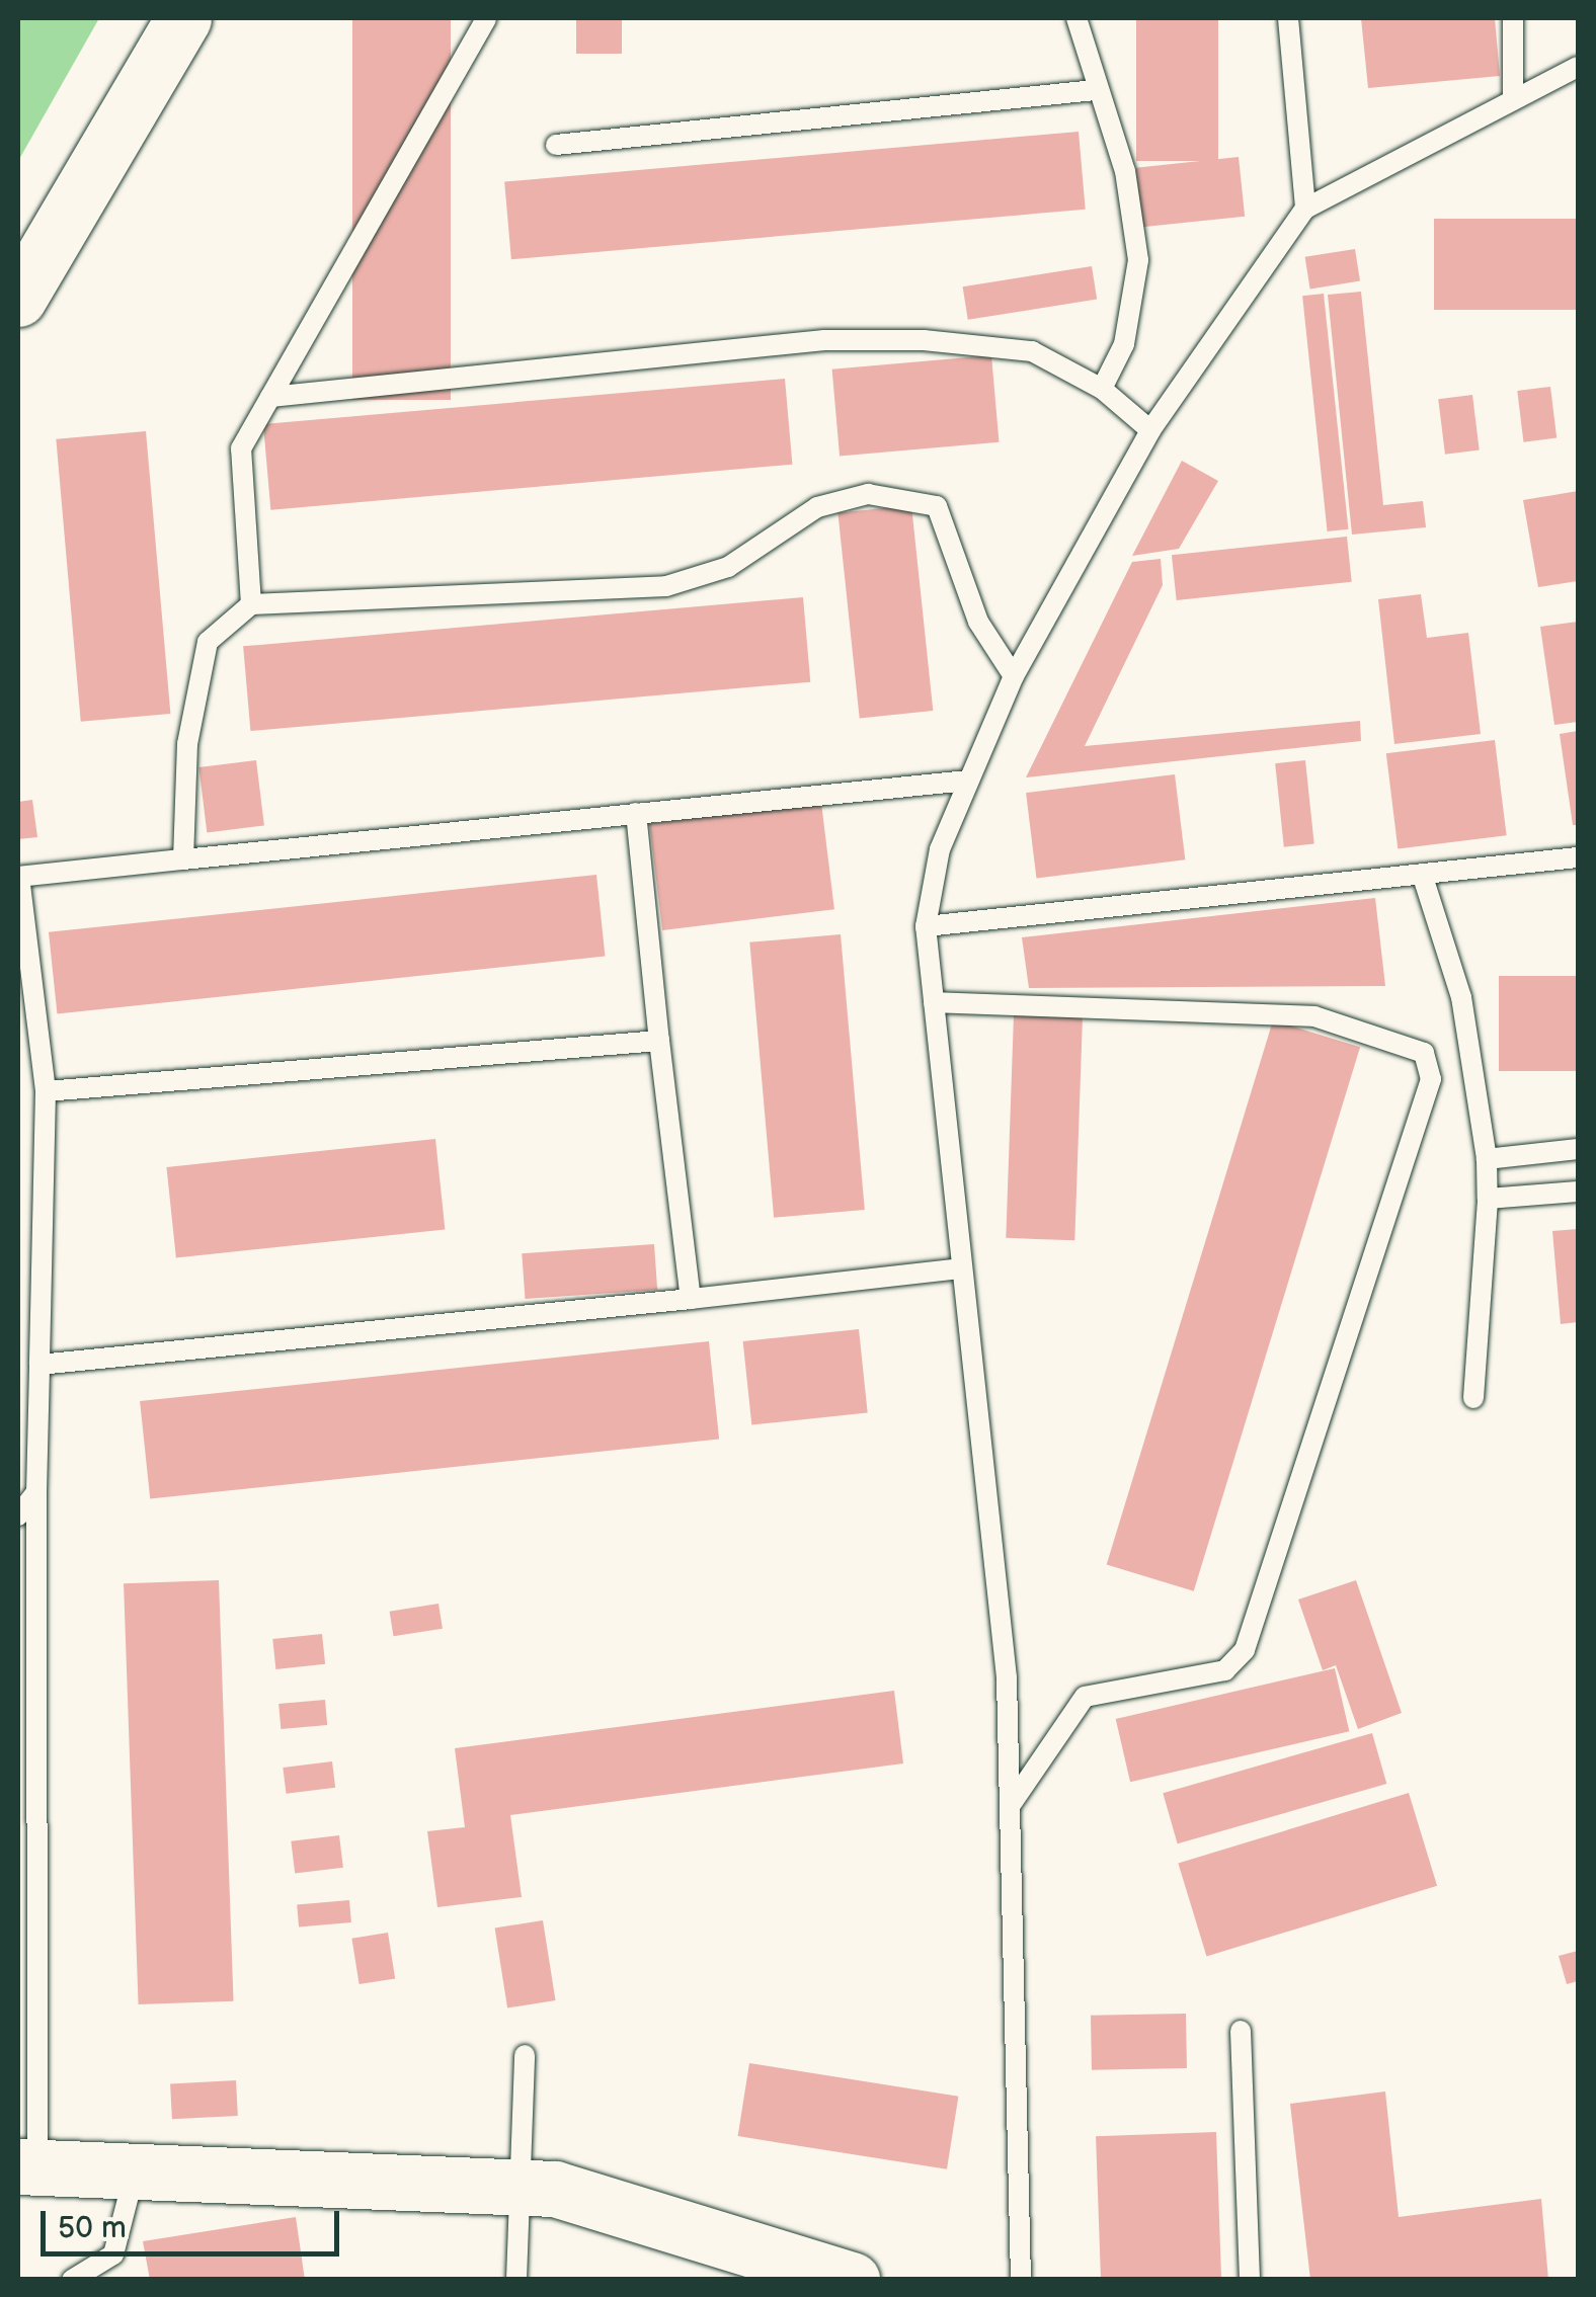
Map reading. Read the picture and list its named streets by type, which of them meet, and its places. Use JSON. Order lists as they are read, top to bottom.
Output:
{
  "scale_bar": "50 m"
}
